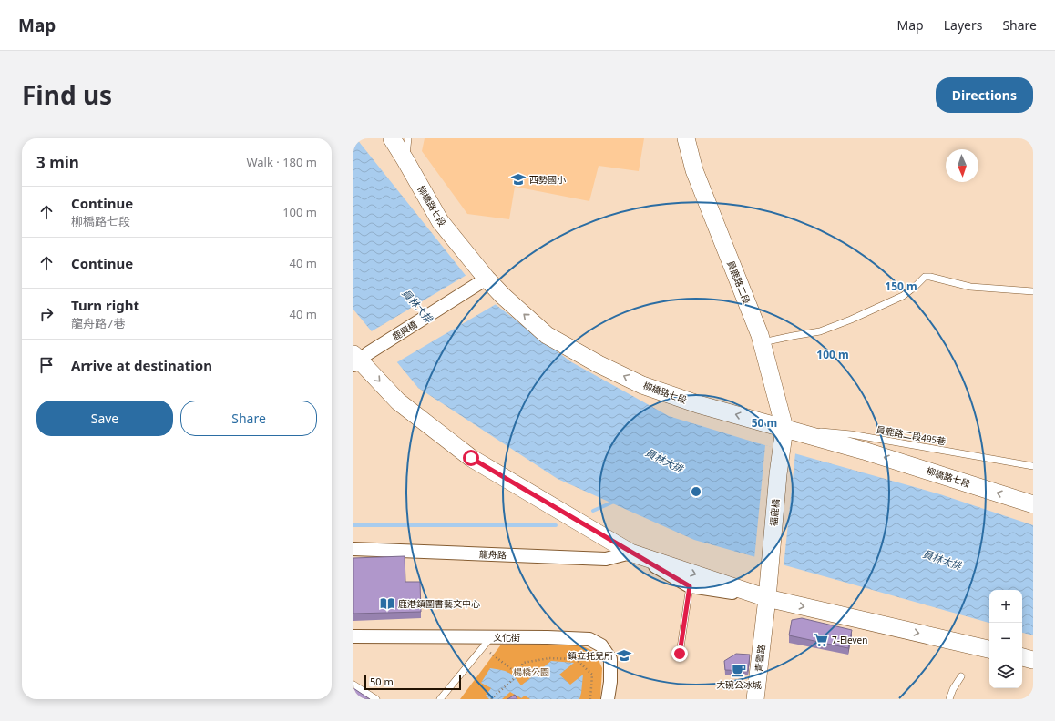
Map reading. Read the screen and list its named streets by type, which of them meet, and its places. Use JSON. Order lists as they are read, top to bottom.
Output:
{
  "streets": {
    "main road": [
      "柳橋路七段",
      "員鹿路二段",
      "福鹿橋",
      "青雲路"
    ],
    "street": ["鹿興橋", "龍舟路", "文化街"],
    "lane": ["員鹿路二段495巷"]
  },
  "crossings": [
    ["柳橋路七段", "員鹿路二段"],
    ["柳橋路七段", "鹿興橋"],
    ["柳橋路七段", "員鹿路二段495巷"],
    ["柳橋路七段", "福鹿橋"],
    ["員鹿路二段", "員鹿路二段495巷"],
    ["員鹿路二段", "福鹿橋"],
    ["員鹿路二段495巷", "福鹿橋"],
    ["福鹿橋", "青雲路"]
  ],
  "water": ["員林大排"],
  "parks": ["楊橋公園"],
  "places": {
    "school or university": ["西勢國小", "鎮立托兒所"],
    "library": ["鹿港鎮圖書藝文中心"],
    "supermarket": ["7-Eleven"],
    "cafe": ["大碗公冰城"]
  },
  "scale_bar": "50 m",
  "north": "bottom",
  "page": {
    "header": "Map",
    "nav": ["Map", "Layers", "Share"],
    "title": "Find us",
    "buttons": [
      "Directions",
      ["Save", "Share"]
    ],
    "heading": ["3 min", "Walk · 180 m"],
    "list": [
      ["Continue", "柳橋路七段", "100 m"],
      ["Continue", "40 m"],
      ["Turn right", "龍舟路7巷", "40 m"],
      "Arrive at destination"
    ],
    "map_buttons": ["+", "−"],
    "scale": "50 m"
  },
  "rings": ["150 m", "100 m", "50 m"]
}
